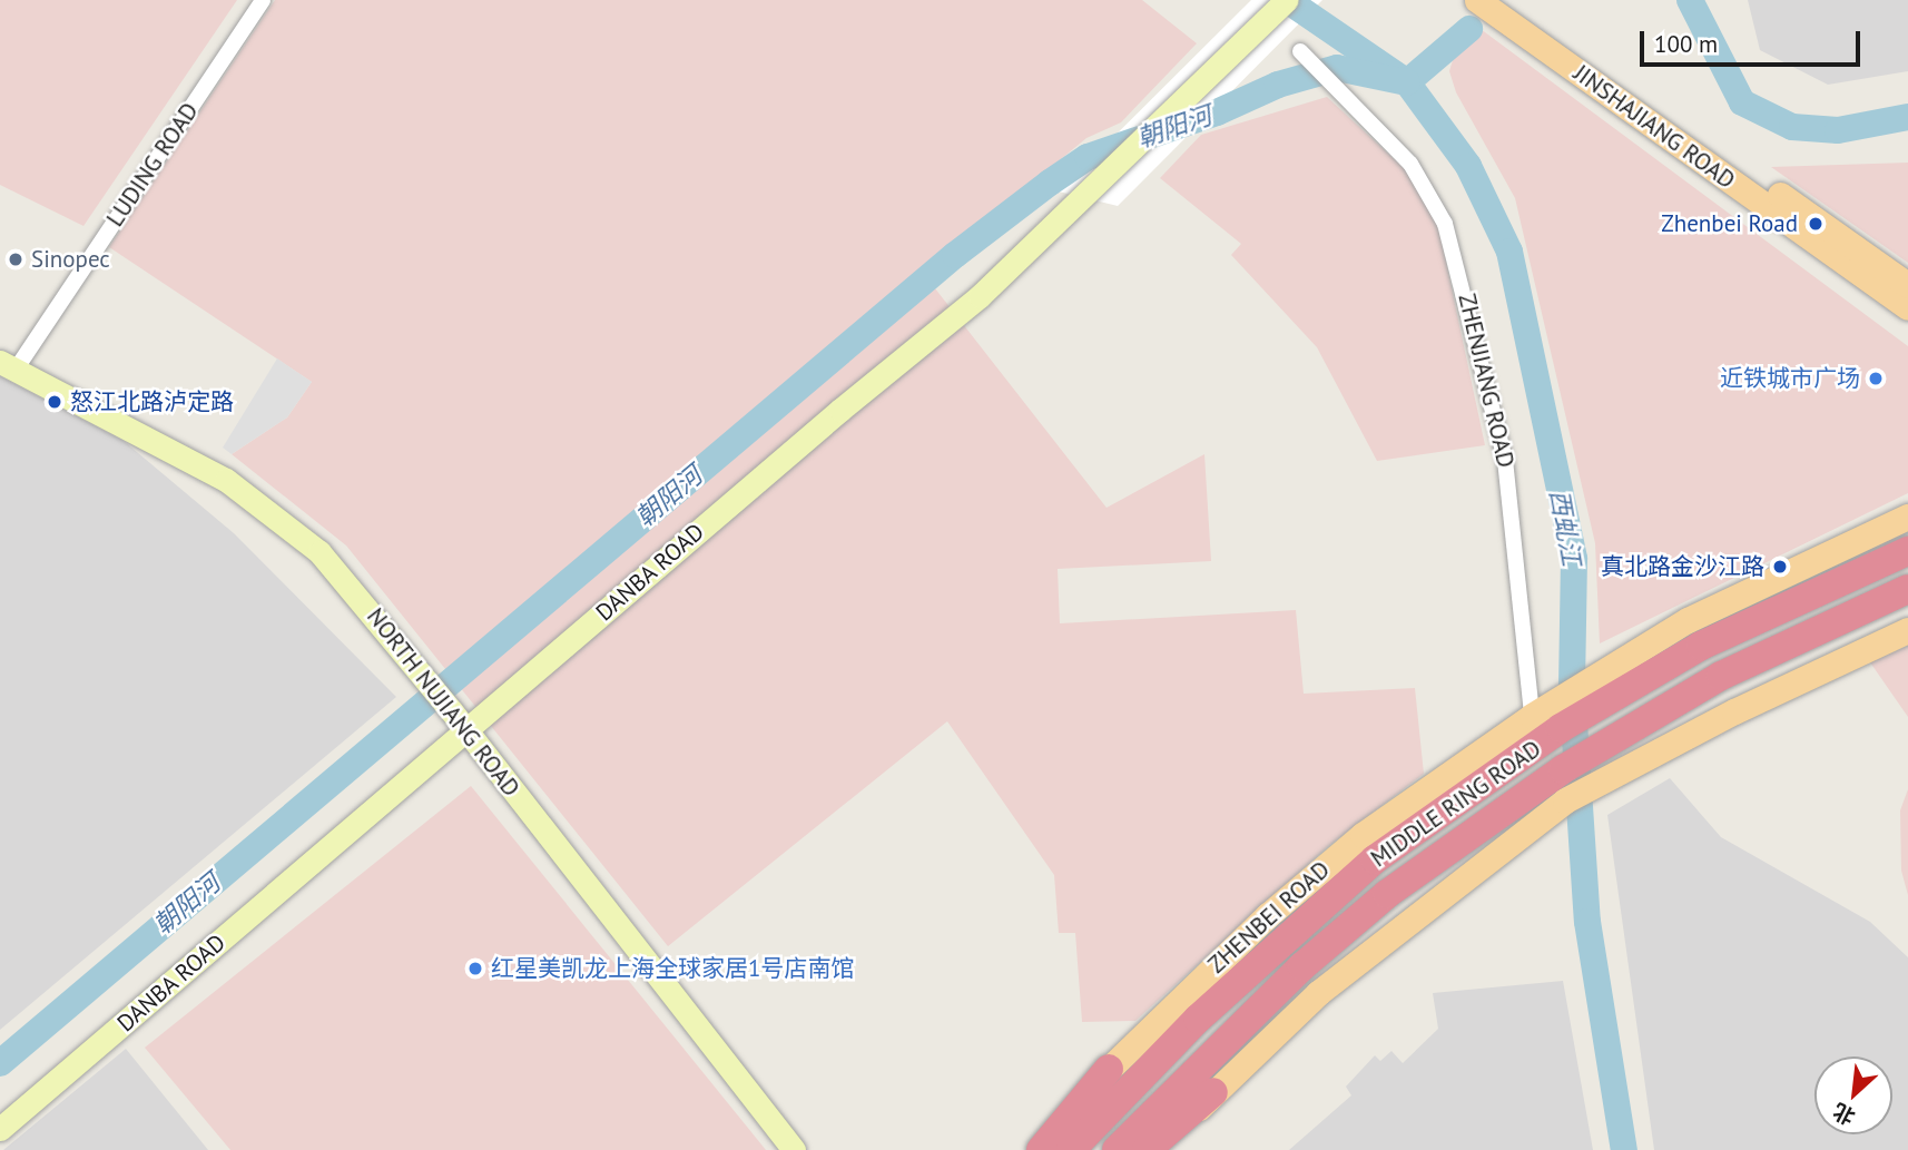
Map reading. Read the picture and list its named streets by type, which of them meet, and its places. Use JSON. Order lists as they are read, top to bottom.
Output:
{
  "streets": {
    "highway": ["MIDDLE RING ROAD"],
    "main road": ["JINSHAJIANG ROAD", "ZHENBEI ROAD"],
    "street": [
      "LUDING ROAD",
      "ZHENJIANG ROAD",
      "DANBA ROAD",
      "NORTH NUJIANG ROAD"
    ]
  },
  "crossings": [
    ["LUDING ROAD", "NORTH NUJIANG ROAD"],
    ["ZHENJIANG ROAD", "ZHENBEI ROAD"],
    ["DANBA ROAD", "NORTH NUJIANG ROAD"]
  ],
  "water": ["朝阳河", "西虬江"],
  "places": [
    "Zhenbei Road",
    "Sinopec",
    "近铁城市广场",
    "怒江北路泸定路",
    "真北路金沙江路",
    "红星美凯龙上海全球家居1号店南馆"
  ],
  "scale_bar": "100 m",
  "north": "bottom left"
}
